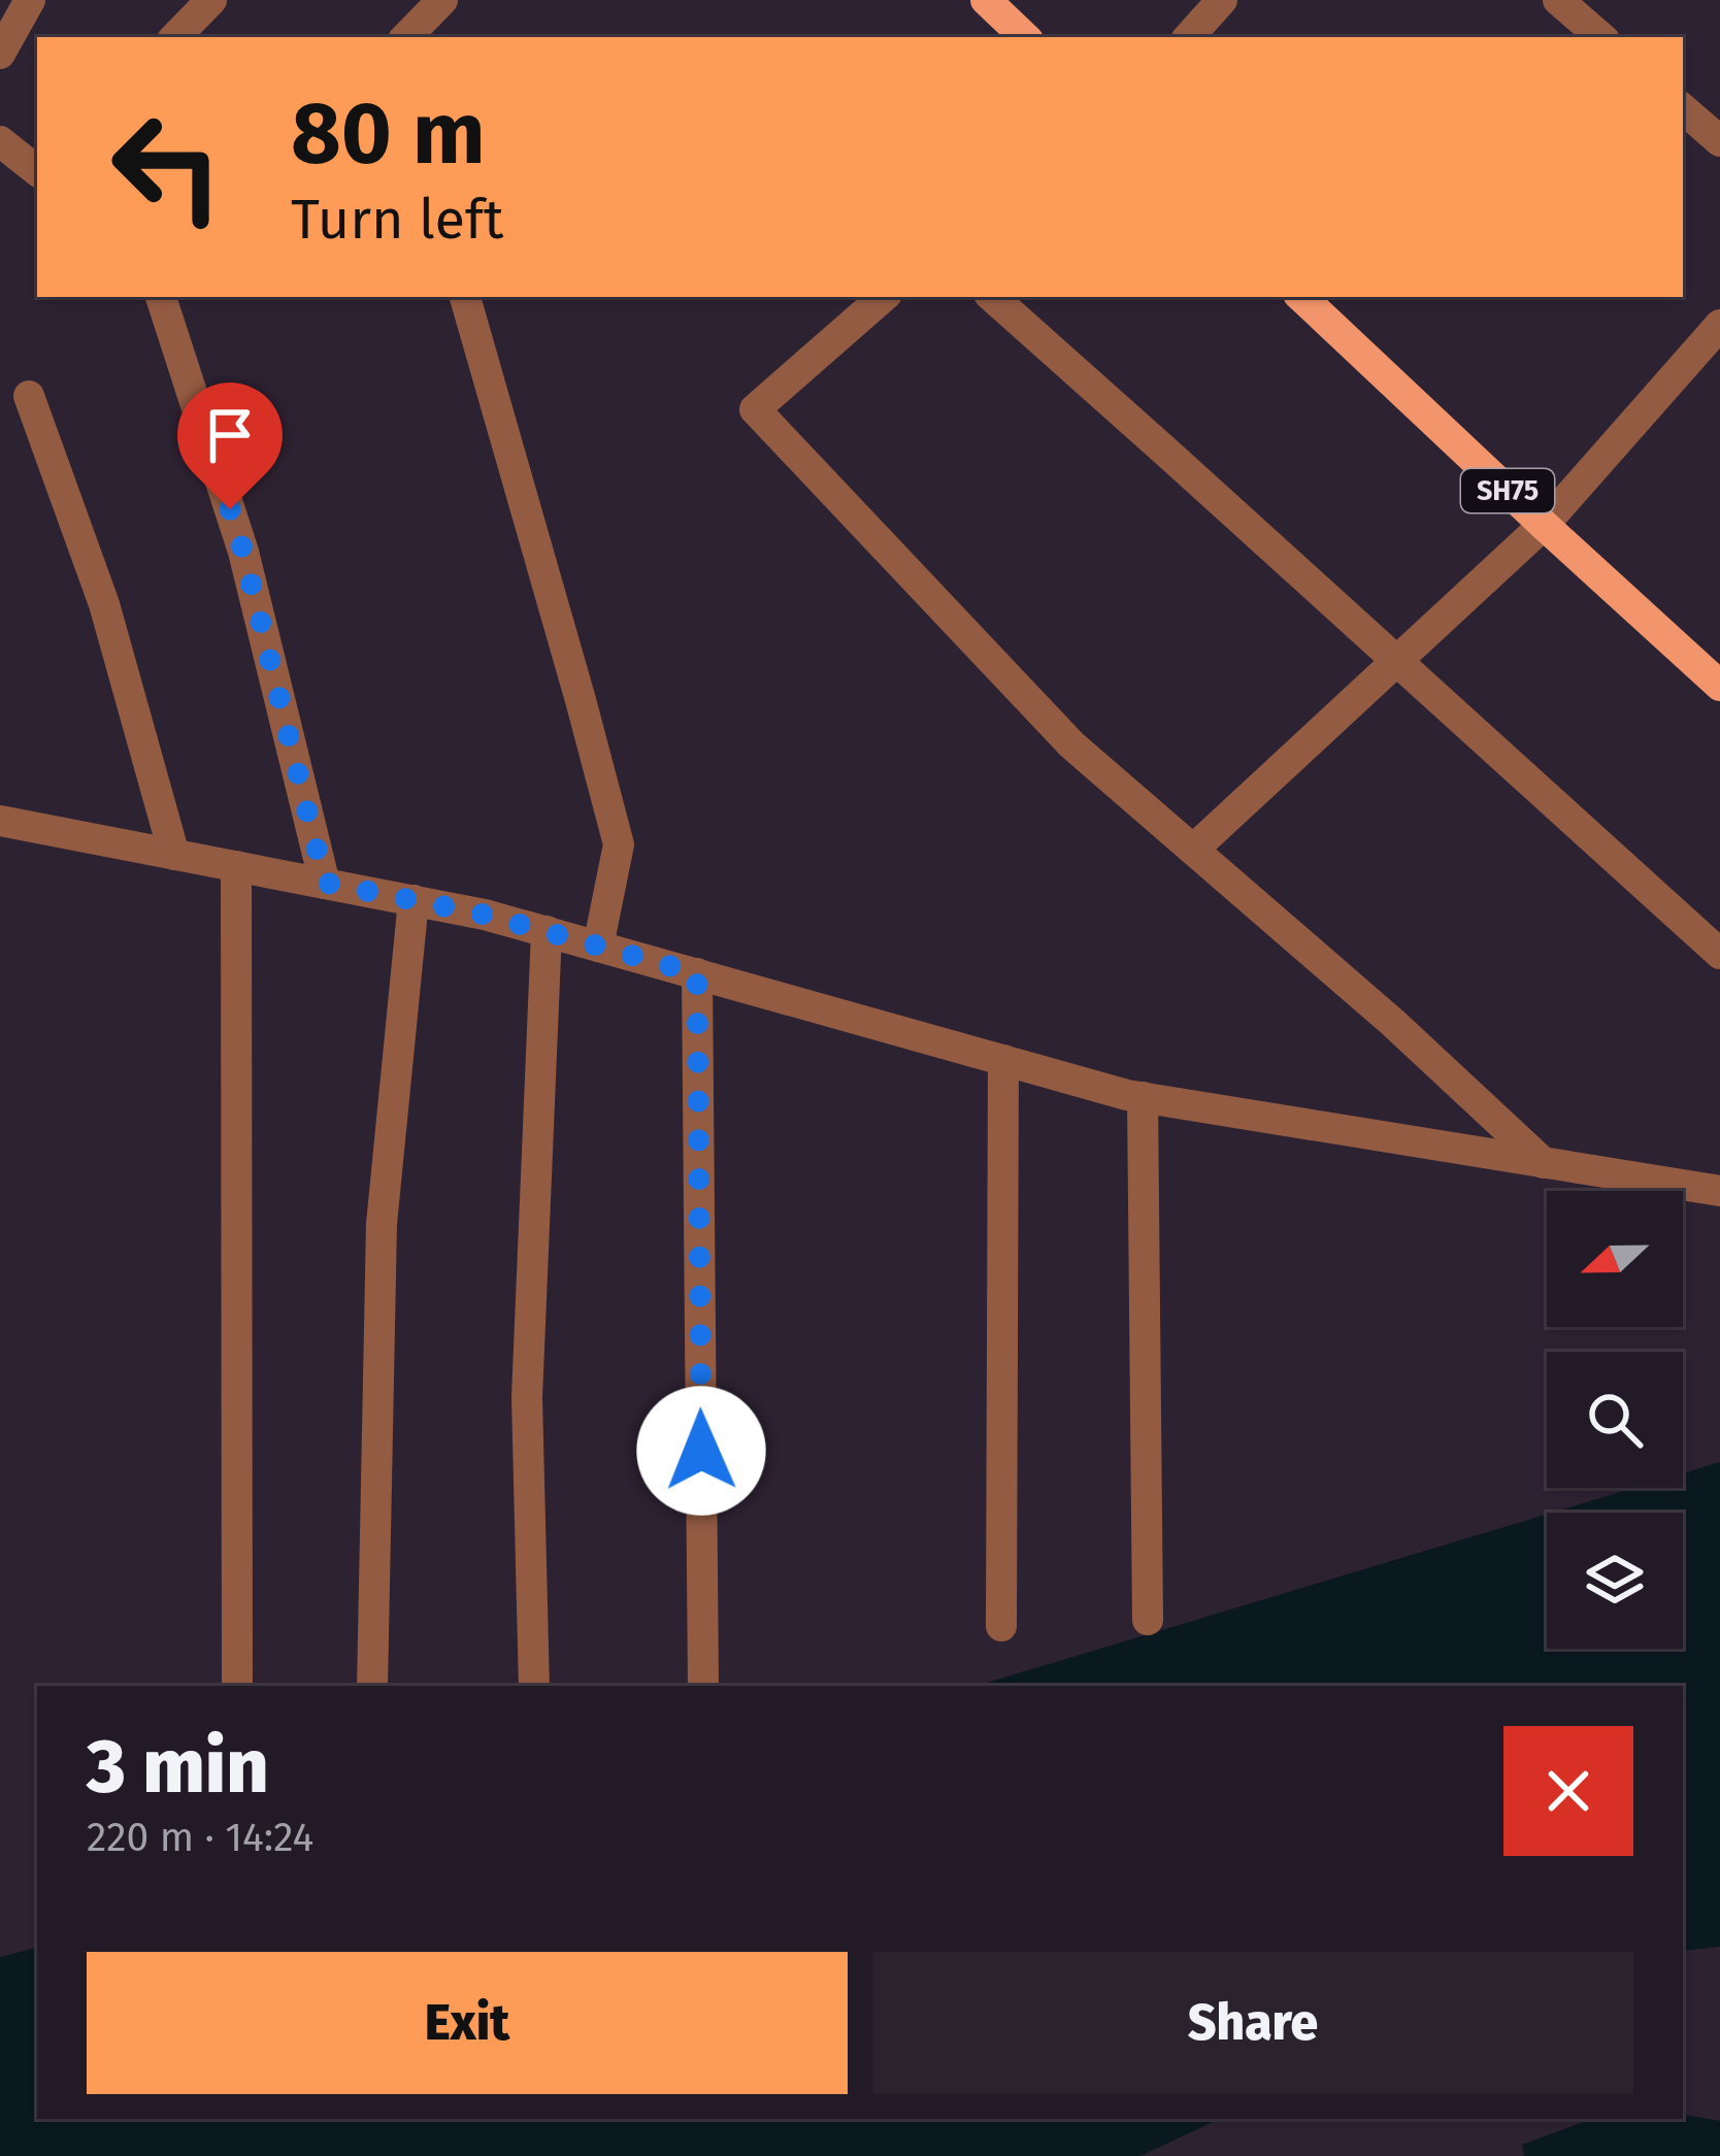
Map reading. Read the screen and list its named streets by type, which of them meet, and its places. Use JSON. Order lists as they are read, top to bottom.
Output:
{
  "streets": {
    "main road": ["SH75"]
  },
  "north": "left",
  "page": {
    "turn": ["80 m", "Turn left"],
    "heading": ["3 min", "220 m · 14:24"],
    "buttons": ["Exit", "Share"]
  }
}
